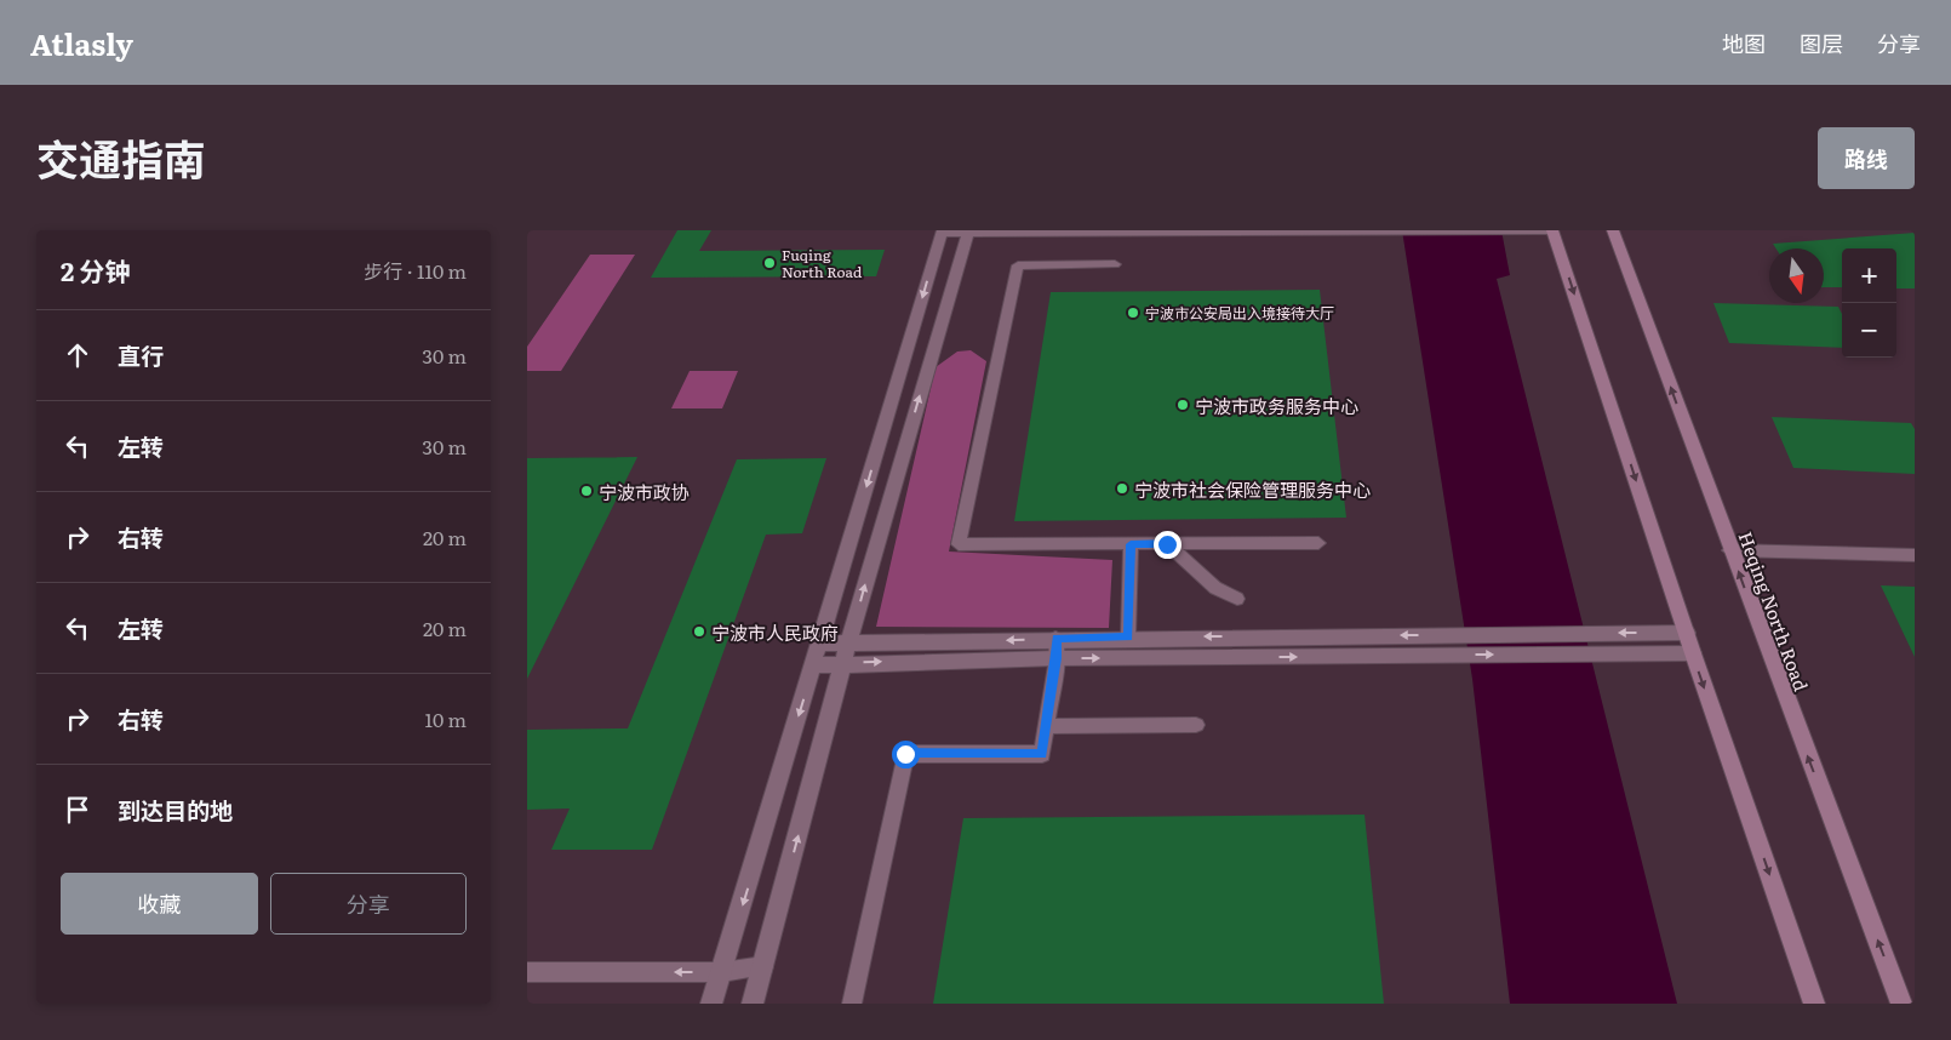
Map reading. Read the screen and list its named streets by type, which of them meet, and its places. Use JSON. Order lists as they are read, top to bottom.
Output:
{
  "streets": {
    "main road": ["Heqing North Road"]
  },
  "places": [
    "Fuqing North Road",
    "宁波市公安局出入境接待大厅",
    "宁波市政务服务中心",
    "宁波市社会保险管理服务中心",
    "宁波市政协",
    "宁波市人民政府"
  ],
  "north": "bottom",
  "page": {
    "header": "Atlasly",
    "nav": ["地图", "图层", "分享"],
    "title": "交通指南",
    "buttons": [
      "路线",
      ["收藏", "分享"]
    ],
    "heading": ["2 分钟", "步行 · 110 m"],
    "map_buttons": ["+", "−"],
    "list": [
      ["直行", "30 m"],
      ["左转", "30 m"],
      ["右转", "20 m"],
      ["左转", "20 m"],
      ["右转", "10 m"],
      "到达目的地"
    ]
  }
}
